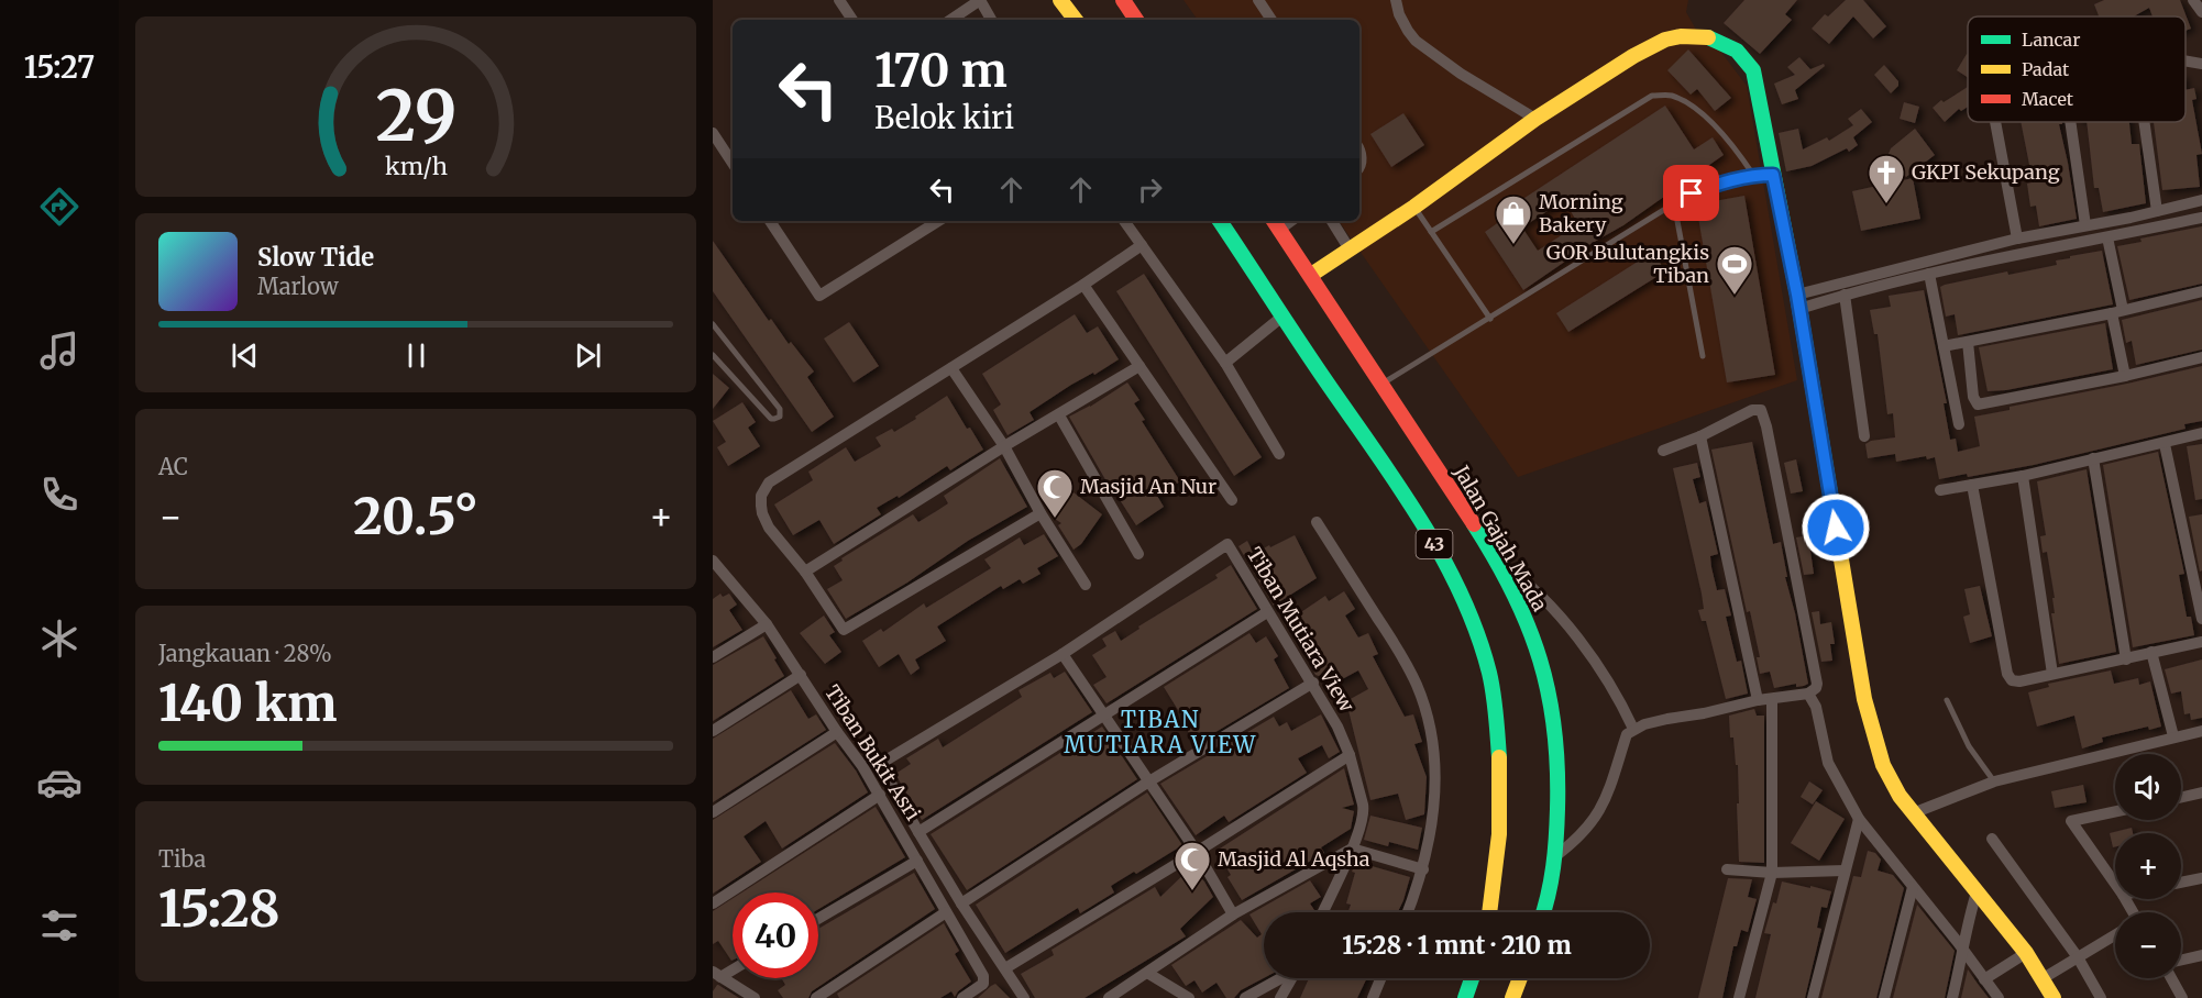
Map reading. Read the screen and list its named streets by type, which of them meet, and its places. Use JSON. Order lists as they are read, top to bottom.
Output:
{
  "streets": {
    "main road": ["Jalan Gajah Mada", "43"],
    "street": ["Tiban Mutiara View", "Tiban Bukit Asri"]
  },
  "districts": ["TIBAN MUTIARA VIEW"],
  "places": {
    "church": ["GKPI Sekupang"],
    "shop": ["Morning Bakery"],
    "sports": ["GOR Bulutangkis Tiban"],
    "mosque": ["Masjid An Nur", "Masjid Al Aqsha"]
  },
  "legend": ["Lancar", "Padat", "Macet"],
  "page": {
    "tabs": "15:27",
    "turn": ["170 m", "Belok kiri"],
    "song": ["Slow Tide", "Marlow"],
    "tile": [
      "AC",
      ["Jangkauan · 28%", "140 km"],
      ["Tiba", "15:28"]
    ],
    "heat": ["−", "20.5°", "+"],
    "map_buttons": ["+", "−"],
    "limit": "40",
    "trip": "15:28 · 1 mnt · 210 m",
    "gauge": ["29", "km/h"]
  }
}
